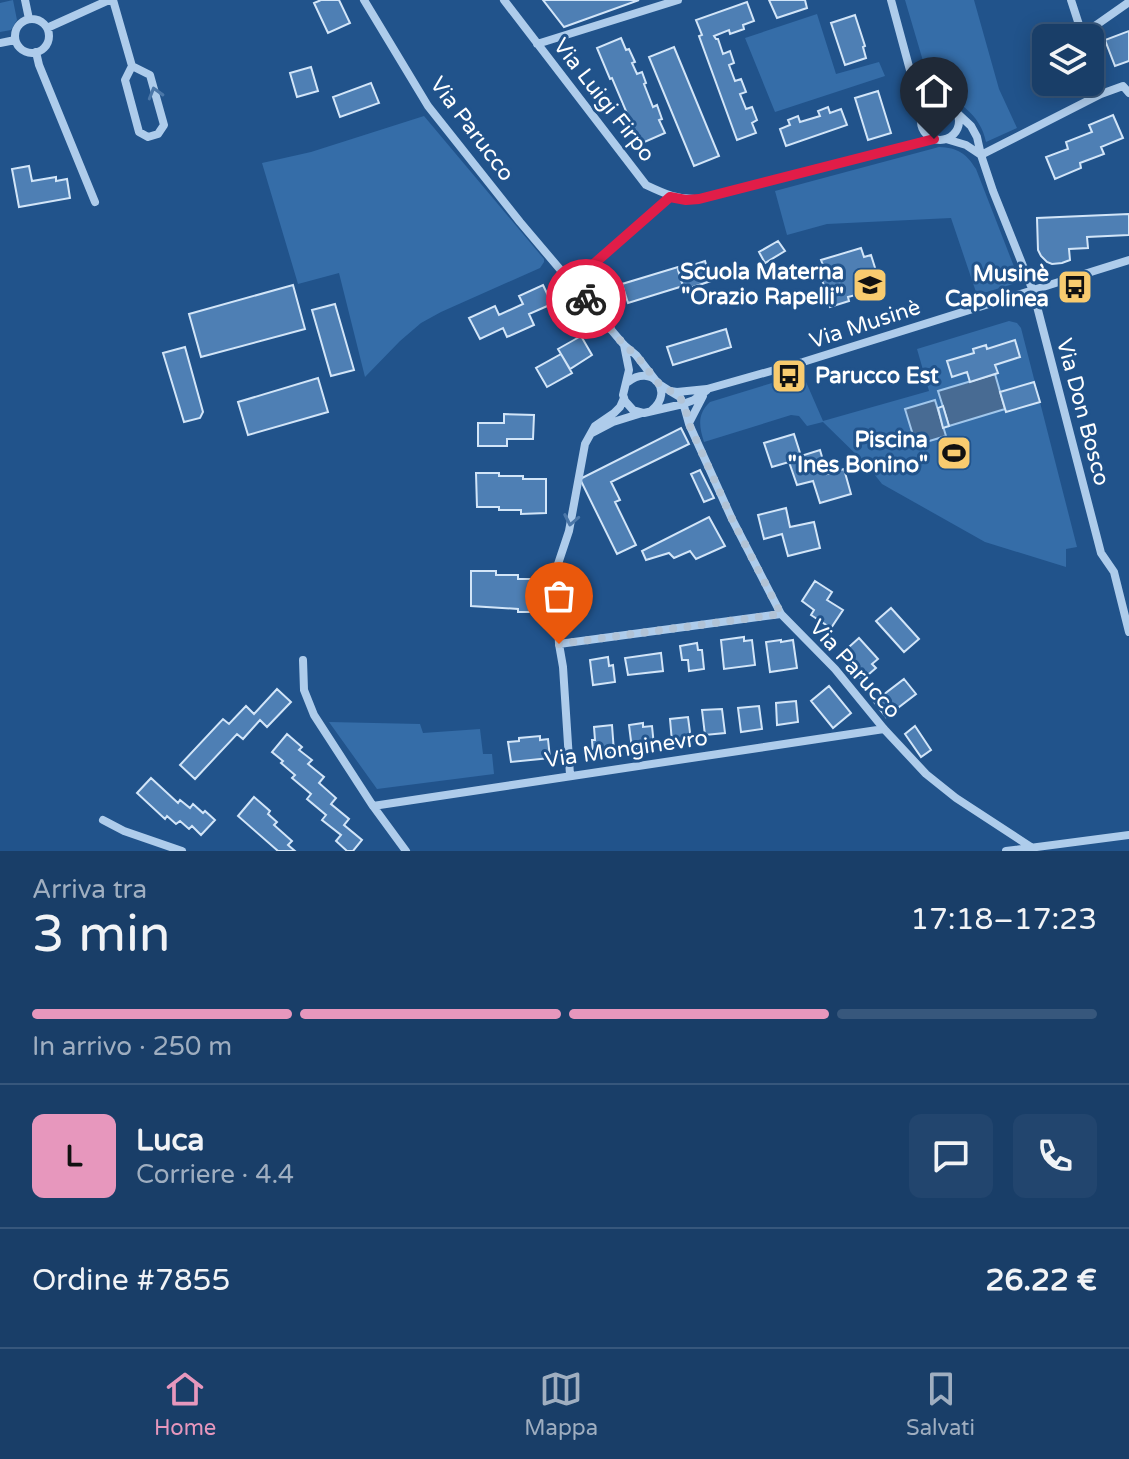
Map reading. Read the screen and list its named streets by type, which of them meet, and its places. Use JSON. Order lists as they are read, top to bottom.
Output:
{
  "streets": {
    "street": [
      "Via Luigi Firpo",
      "Via Parucco",
      "Via Musinè",
      "Via Don Bosco",
      "Via Monginevro"
    ]
  },
  "crossings": [
    ["Via Parucco", "Via Monginevro"],
    ["Via Musinè", "Via Don Bosco"]
  ],
  "places": {
    "school or university": ["Scuola Materna \"Orazio Rapelli\""],
    "bus stop": ["Musinè Capolinea", "Parucco Est"],
    "sports": ["Piscina \"Ines Bonino\""]
  },
  "page": {
    "heading": ["3 min", "Arriva tra", "17:18–17:23"],
    "panel": [
      "Luca",
      "Corriere · 4.4",
      "Ordine #7855",
      "26.22 €"
    ],
    "bar": "In arrivo · 250 m",
    "round": "L",
    "tabs": ["Home", "Mappa", "Salvati"]
  }
}
